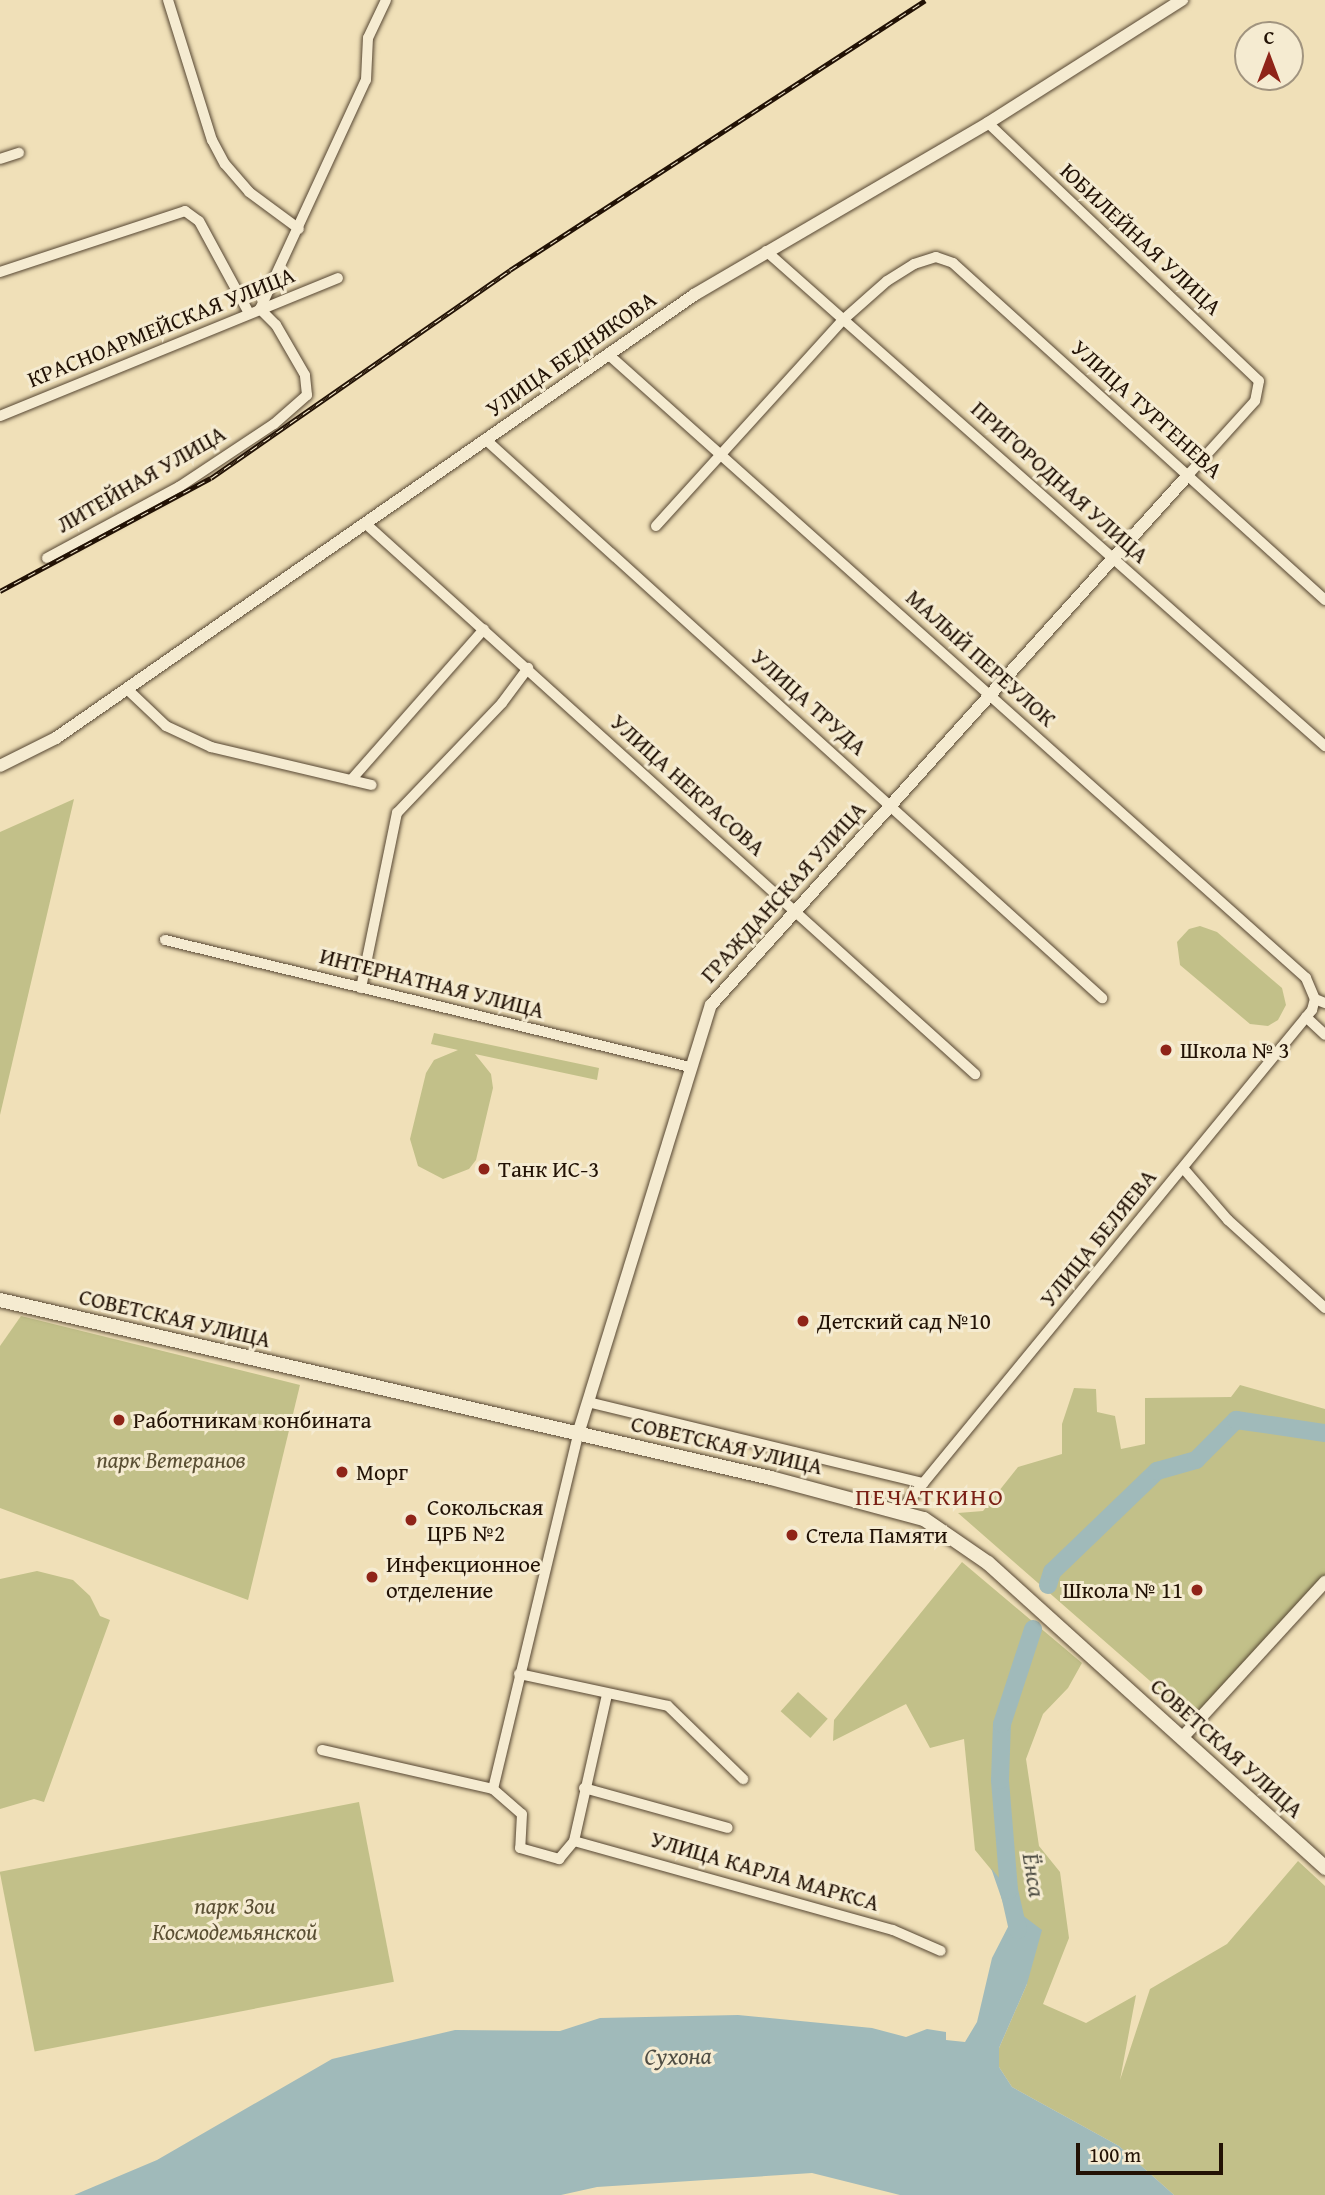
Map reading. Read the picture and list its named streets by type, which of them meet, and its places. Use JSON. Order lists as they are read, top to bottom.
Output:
{
  "streets": {
    "main road": ["СОВЕТСКАЯ УЛИЦА"],
    "street": [
      "ЮБИЛЕЙНАЯ УЛИЦА",
      "КРАСНОАРМЕЙСКАЯ УЛИЦА",
      "УЛИЦА БЕДНЯКОВА",
      "УЛИЦА ТУРГЕНЕВА",
      "ЛИТЕЙНАЯ УЛИЦА",
      "ПРИГОРОДНАЯ УЛИЦА",
      "МАЛЫЙ ПЕРЕУЛОК",
      "УЛИЦА ТРУДА",
      "УЛИЦА НЕКРАСОВА",
      "ГРАЖДАНСКАЯ УЛИЦА",
      "ИНТЕРНАТНАЯ УЛИЦА",
      "УЛИЦА БЕЛЯЕВА",
      "УЛИЦА КАРЛА МАРКСА"
    ]
  },
  "crossings": [
    ["ЮБИЛЕЙНАЯ УЛИЦА", "УЛИЦА БЕДНЯКОВА"],
    ["ЮБИЛЕЙНАЯ УЛИЦА", "ГРАЖДАНСКАЯ УЛИЦА"],
    ["КРАСНОАРМЕЙСКАЯ УЛИЦА", "ЛИТЕЙНАЯ УЛИЦА"],
    ["УЛИЦА БЕДНЯКОВА", "ПРИГОРОДНАЯ УЛИЦА"],
    ["УЛИЦА БЕДНЯКОВА", "МАЛЫЙ ПЕРЕУЛОК"],
    ["УЛИЦА БЕДНЯКОВА", "УЛИЦА ТРУДА"],
    ["УЛИЦА БЕДНЯКОВА", "УЛИЦА НЕКРАСОВА"],
    ["УЛИЦА ТУРГЕНЕВА", "ПРИГОРОДНАЯ УЛИЦА"],
    ["УЛИЦА ТУРГЕНЕВА", "ГРАЖДАНСКАЯ УЛИЦА"],
    ["ПРИГОРОДНАЯ УЛИЦА", "ГРАЖДАНСКАЯ УЛИЦА"],
    ["МАЛЫЙ ПЕРЕУЛОК", "ГРАЖДАНСКАЯ УЛИЦА"],
    ["МАЛЫЙ ПЕРЕУЛОК", "УЛИЦА БЕЛЯЕВА"],
    ["УЛИЦА ТРУДА", "ГРАЖДАНСКАЯ УЛИЦА"],
    ["УЛИЦА НЕКРАСОВА", "ГРАЖДАНСКАЯ УЛИЦА"],
    ["ГРАЖДАНСКАЯ УЛИЦА", "ИНТЕРНАТНАЯ УЛИЦА"],
    ["ГРАЖДАНСКАЯ УЛИЦА", "СОВЕТСКАЯ УЛИЦА"],
    ["УЛИЦА БЕЛЯЕВА", "СОВЕТСКАЯ УЛИЦА"]
  ],
  "districts": ["ПЕЧАТКИНО"],
  "water": ["Ёнса", "Сухона"],
  "parks": ["парк Ветеранов", "парк Зои Космодемьянской"],
  "places": [
    "Школа № 3",
    "Танк ИС-3",
    "Детский сад №10",
    "Работникам конбината",
    "Морг",
    "Сокольская ЦРБ №2",
    "Стела Памяти",
    "Инфекционное отделение",
    "Школа № 11"
  ],
  "scale_bar": "100 m",
  "north": "top"
}
